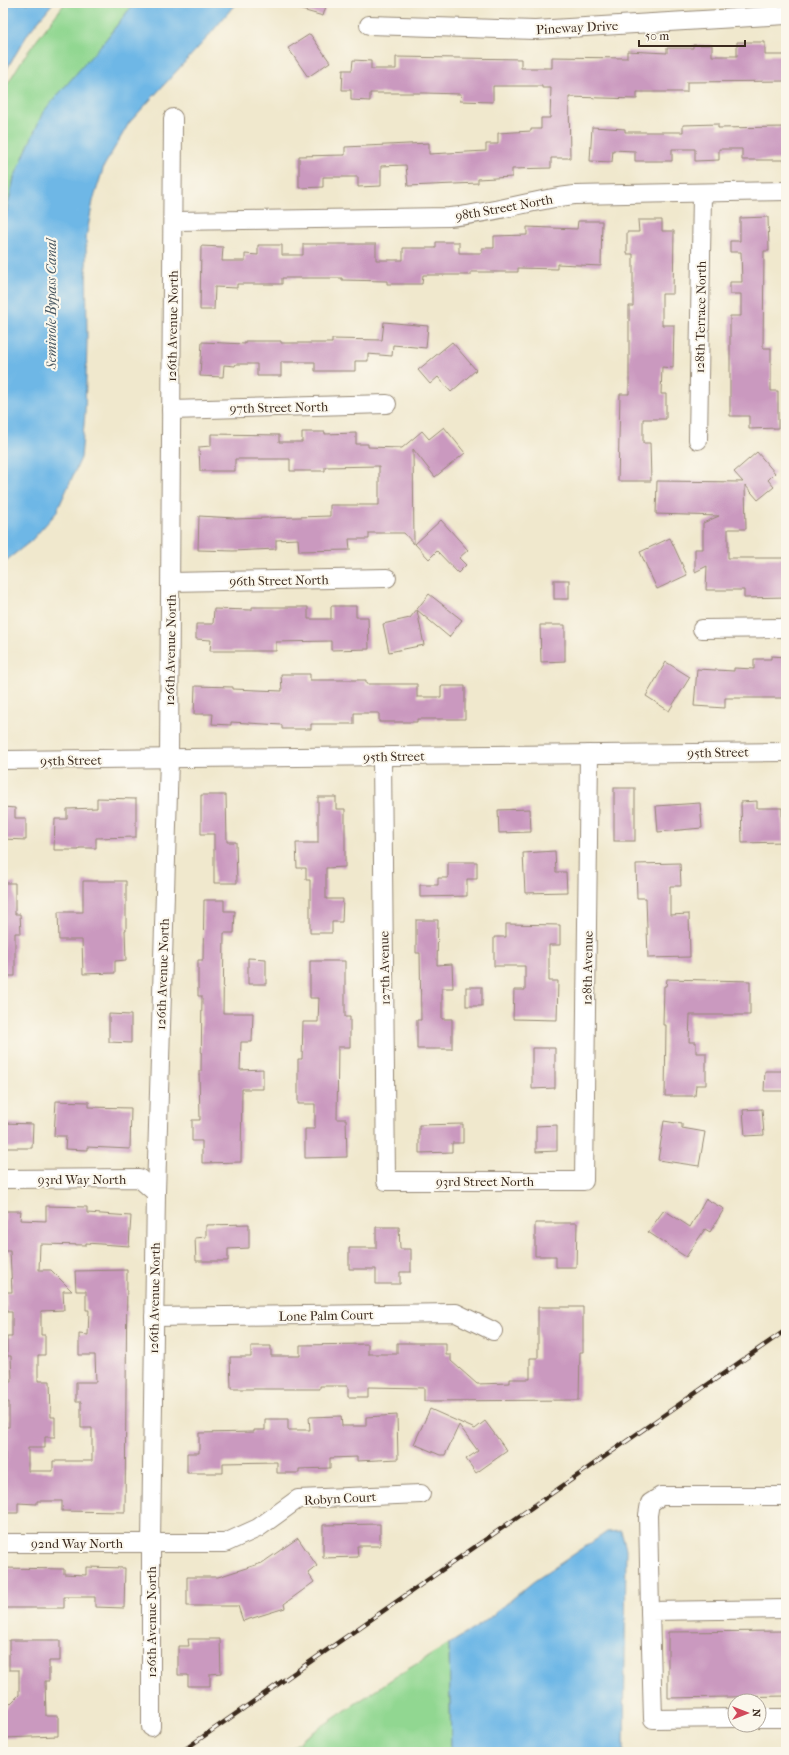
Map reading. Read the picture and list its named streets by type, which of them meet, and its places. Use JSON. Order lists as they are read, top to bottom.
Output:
{
  "streets": {
    "street": [
      "Pineway Drive",
      "98th Street North",
      "128th Terrace North",
      "126th Avenue North",
      "97th Street North",
      "96th Street North",
      "95th Street",
      "127th Avenue",
      "128th Avenue",
      "93rd Way North",
      "93rd Street North",
      "Lone Palm Court",
      "Robyn Court",
      "92nd Way North"
    ]
  },
  "crossings": [
    ["98th Street North", "128th Terrace North"],
    ["98th Street North", "126th Avenue North"],
    ["126th Avenue North", "97th Street North"],
    ["126th Avenue North", "96th Street North"],
    ["126th Avenue North", "95th Street"],
    ["126th Avenue North", "93rd Way North"],
    ["126th Avenue North", "Lone Palm Court"],
    ["126th Avenue North", "Robyn Court"],
    ["126th Avenue North", "92nd Way North"],
    ["95th Street", "127th Avenue"],
    ["95th Street", "128th Avenue"],
    ["127th Avenue", "93rd Street North"],
    ["128th Avenue", "93rd Street North"],
    ["Robyn Court", "92nd Way North"]
  ],
  "water": ["Seminole Bypass Canal"],
  "scale_bar": "50 m",
  "north": "right"
}
